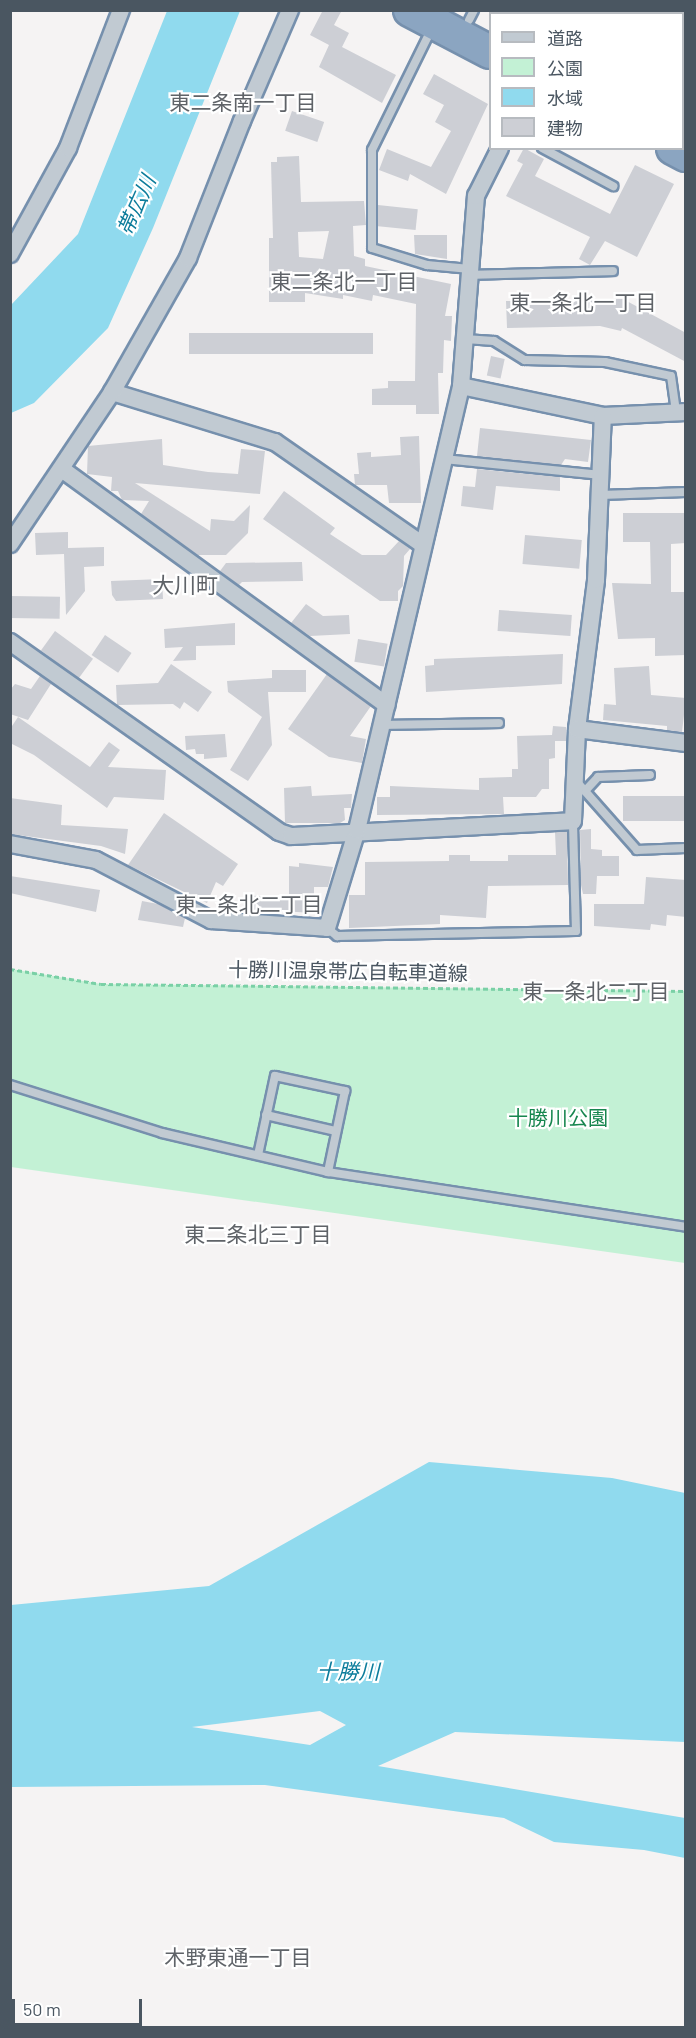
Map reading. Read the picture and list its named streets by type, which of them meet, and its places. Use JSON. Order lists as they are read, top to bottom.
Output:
{
  "streets": {
    "path": ["十勝川温泉帯広自転車道線"]
  },
  "districts": [
    "東二条南一丁目",
    "東二条北一丁目",
    "東一条北一丁目",
    "大川町",
    "東二条北二丁目",
    "東一条北二丁目",
    "東二条北三丁目",
    "木野東通一丁目"
  ],
  "water": ["帯広川", "十勝川"],
  "parks": ["十勝川公園"],
  "legend": [
    "道路",
    "公園",
    "水域",
    "建物"
  ],
  "scale_bar": "50 m"
}
